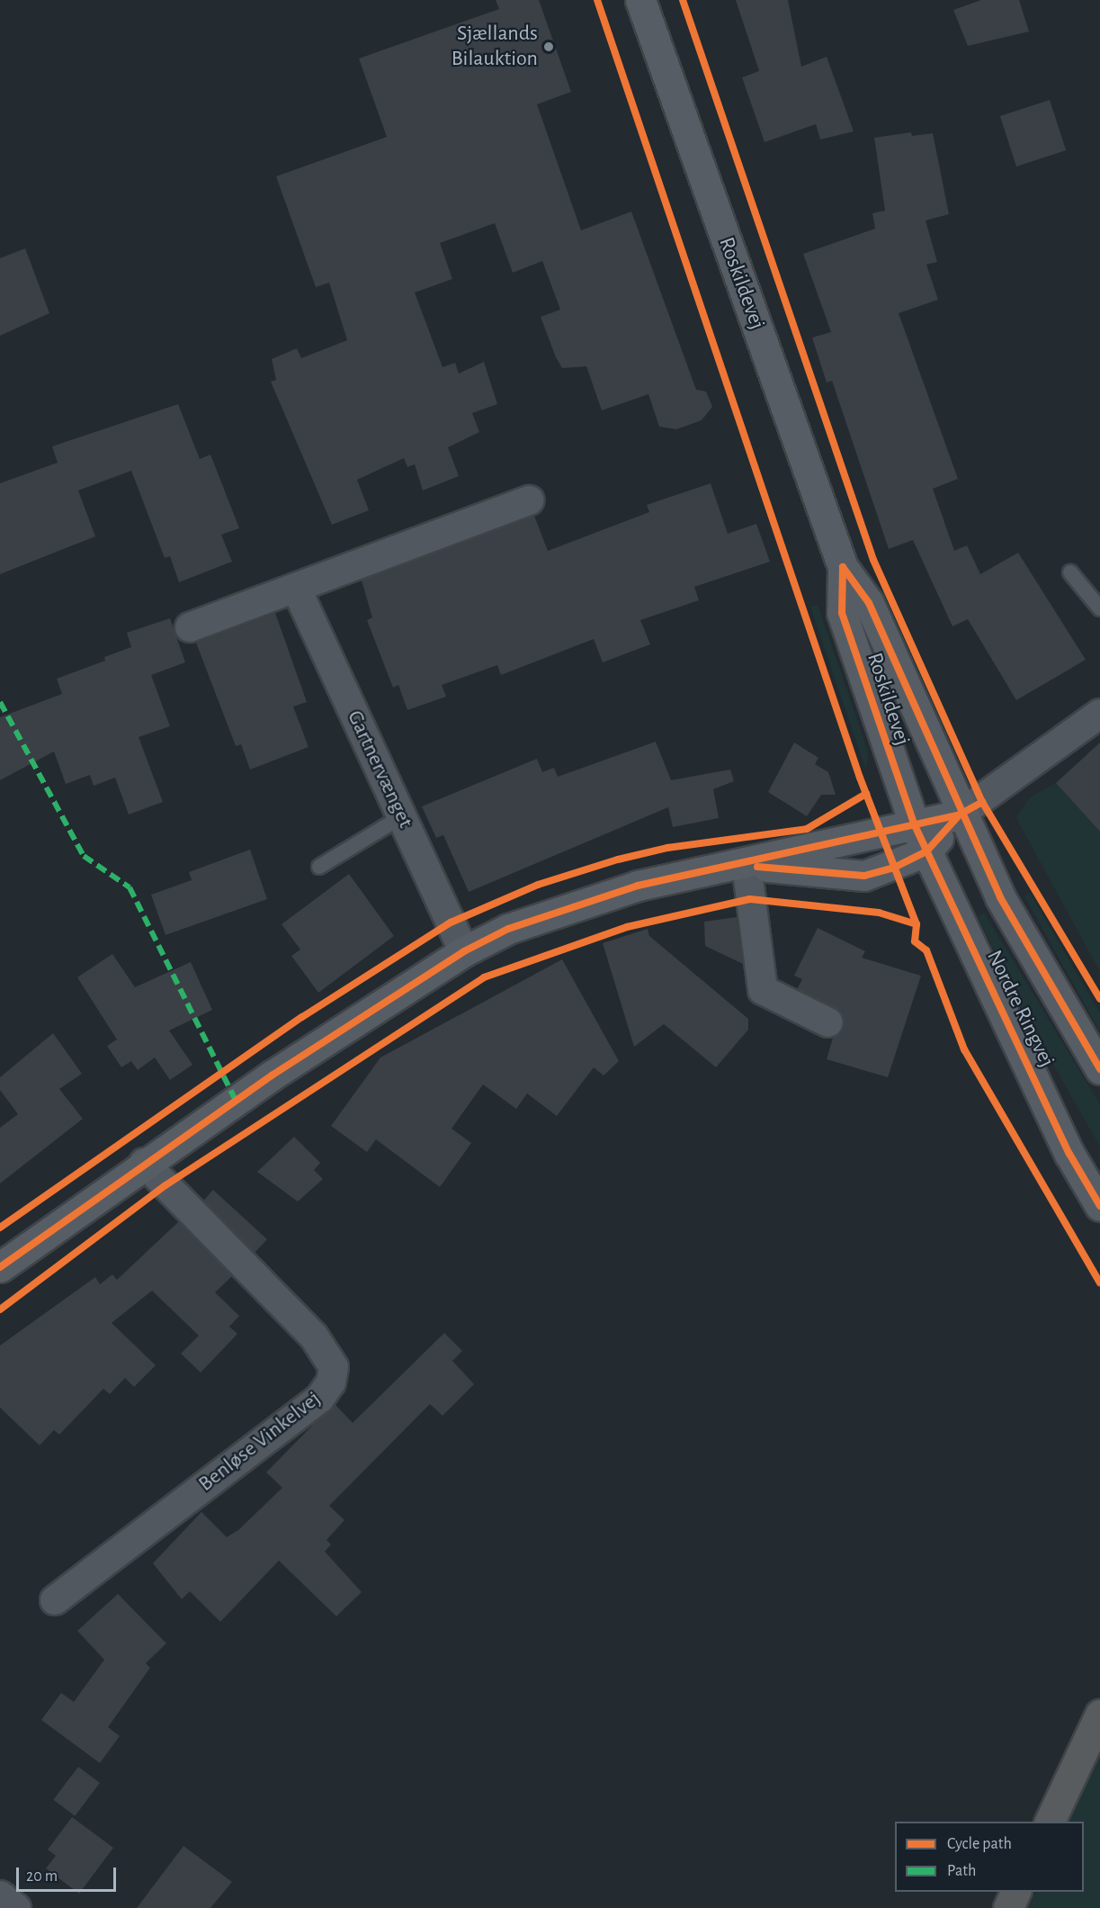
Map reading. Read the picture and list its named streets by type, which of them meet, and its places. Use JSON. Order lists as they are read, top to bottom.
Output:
{
  "streets": {
    "main road": ["Roskildevej", "Nordre Ringvej"],
    "street": ["Gartnervænget", "Benløse Vinkelvej"]
  },
  "crossings": [
    ["Roskildevej", "Nordre Ringvej"]
  ],
  "places": ["Sjællands Bilauktion"],
  "legend": ["Cycle path", "Path"],
  "scale_bar": "20 m"
}
